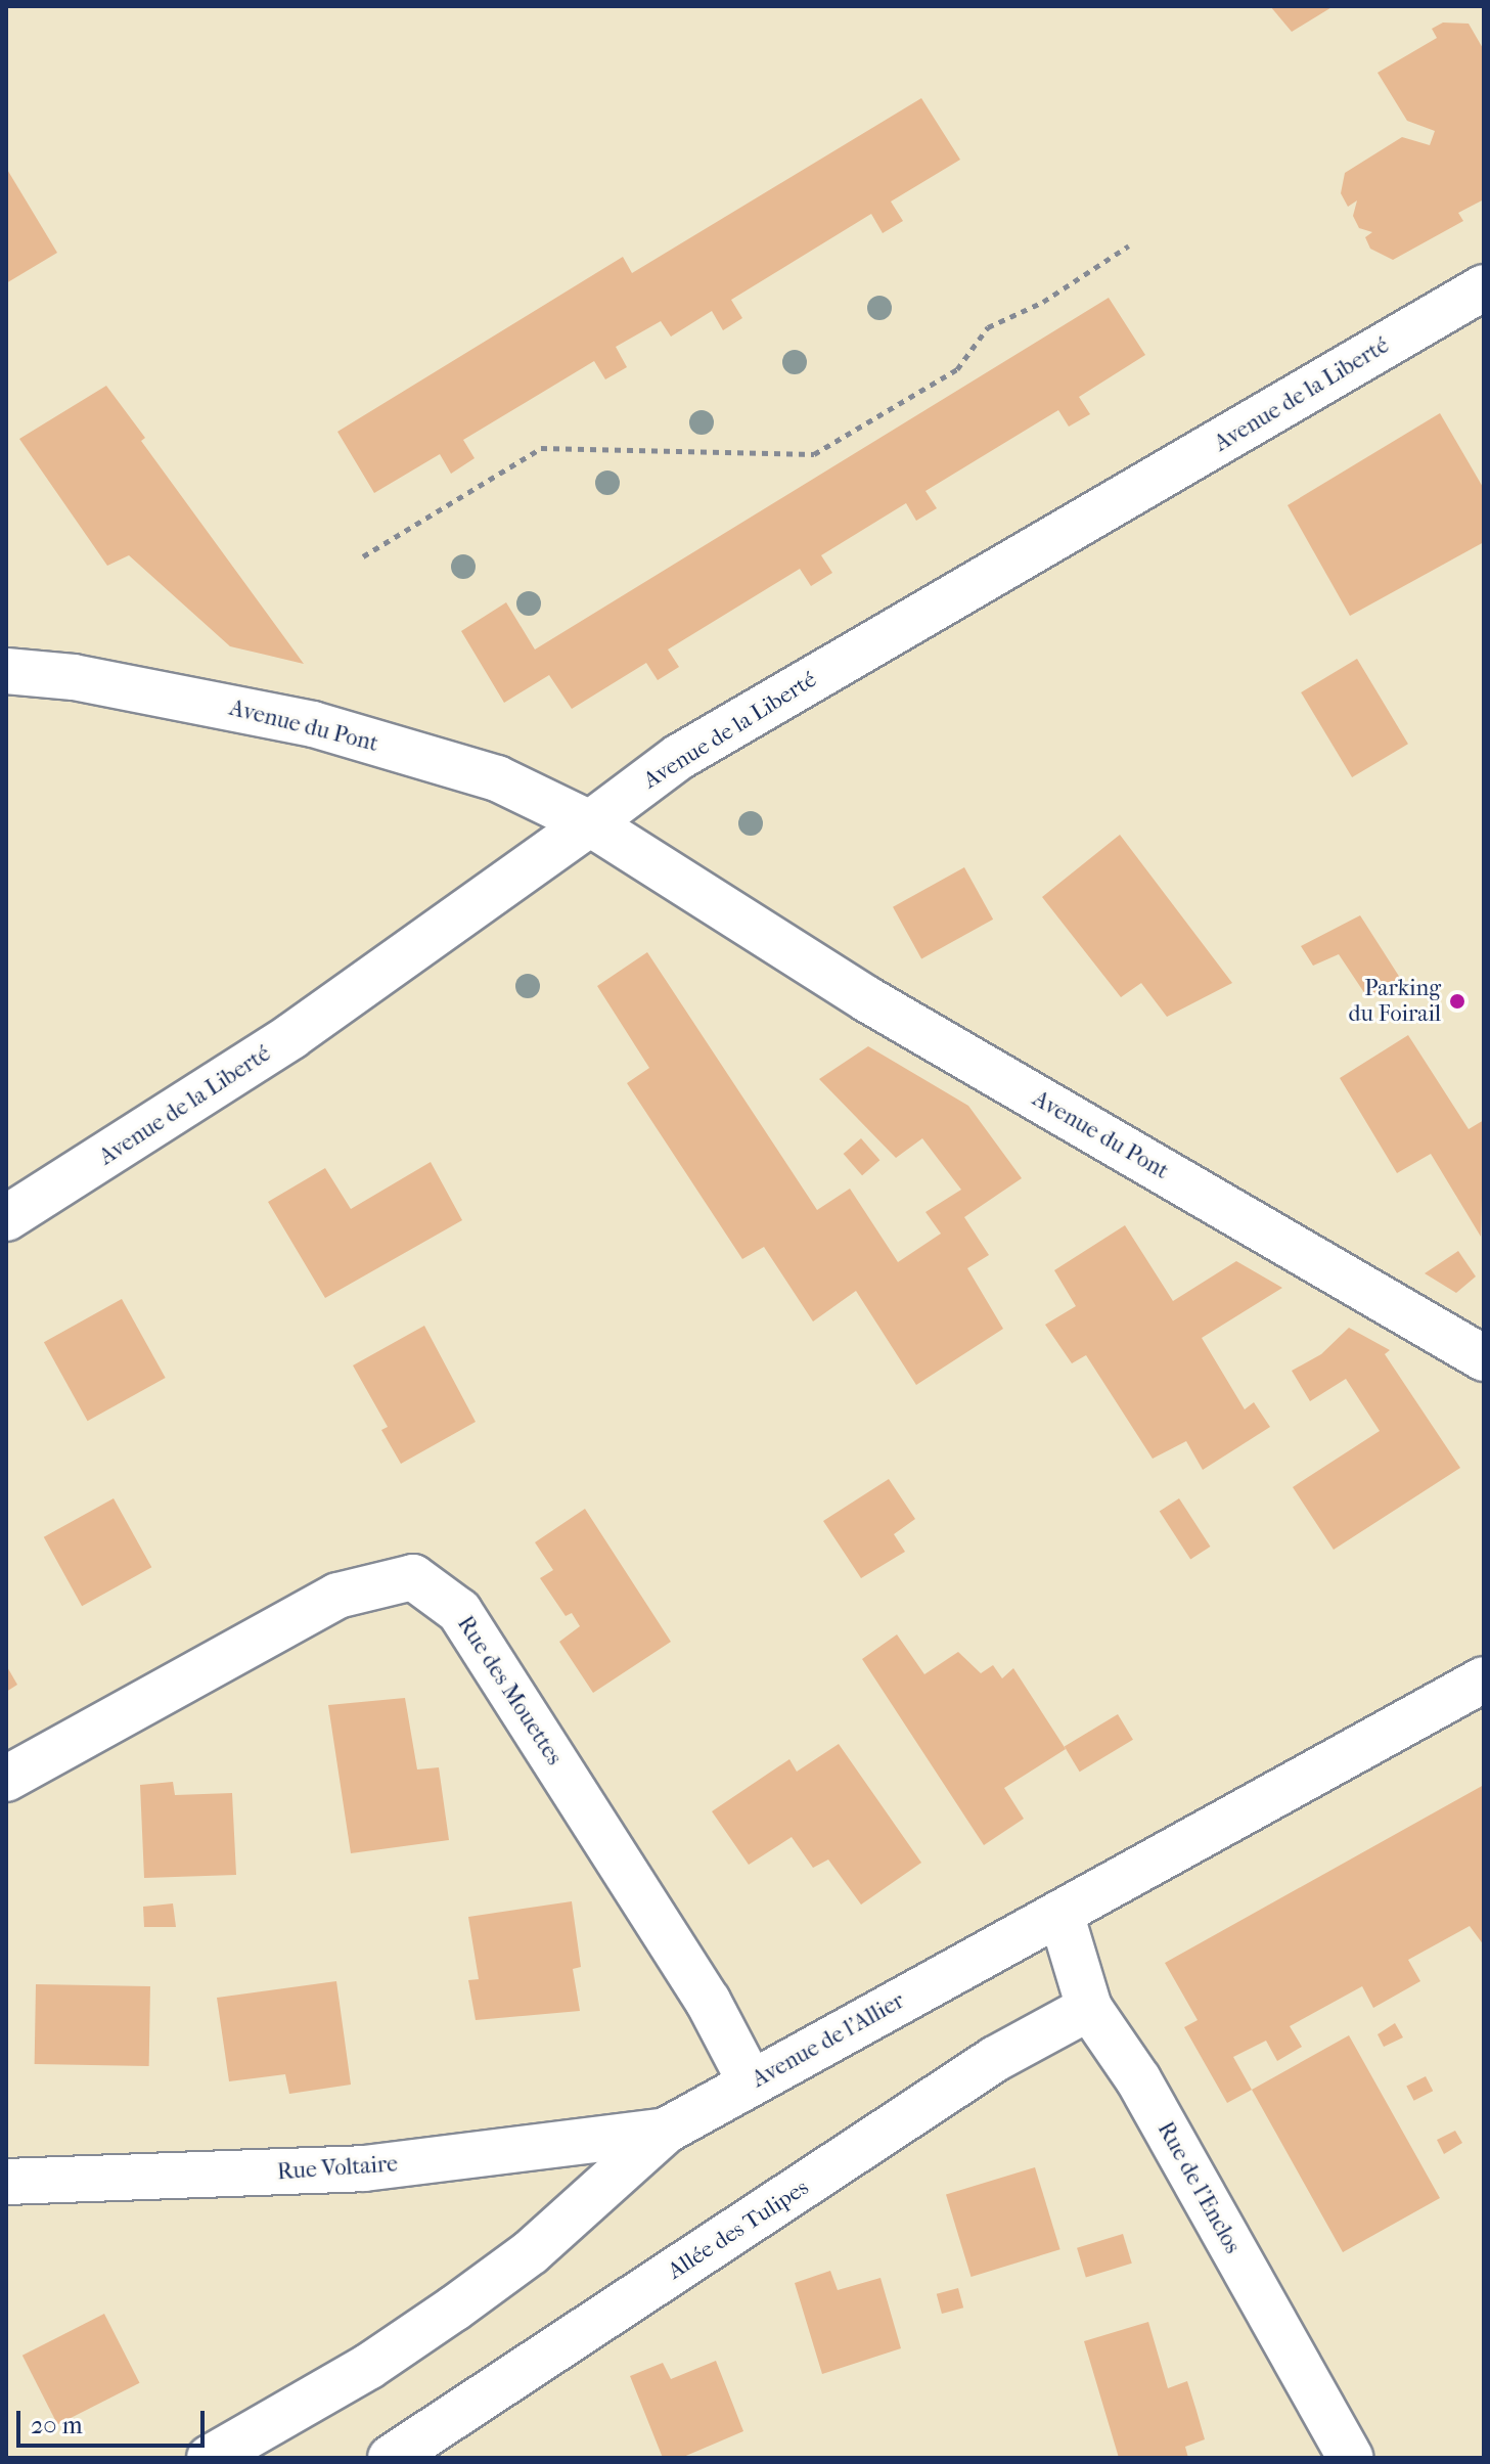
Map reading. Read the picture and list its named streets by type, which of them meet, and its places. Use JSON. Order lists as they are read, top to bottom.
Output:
{
  "streets": {
    "street": [
      "Avenue de la Liberté",
      "Avenue du Pont",
      "Rue des Mouettes",
      "Avenue de l'Allier",
      "Rue Voltaire",
      "Rue de l'Enclos",
      "Allée des Tulipes"
    ]
  },
  "crossings": [
    ["Avenue de la Liberté", "Avenue du Pont"],
    ["Rue des Mouettes", "Avenue de l'Allier"],
    ["Avenue de l'Allier", "Rue Voltaire"],
    ["Avenue de l'Allier", "Rue de l'Enclos"],
    ["Rue de l'Enclos", "Allée des Tulipes"]
  ],
  "places": ["Parking du Foirail"],
  "scale_bar": "20 m"
}
